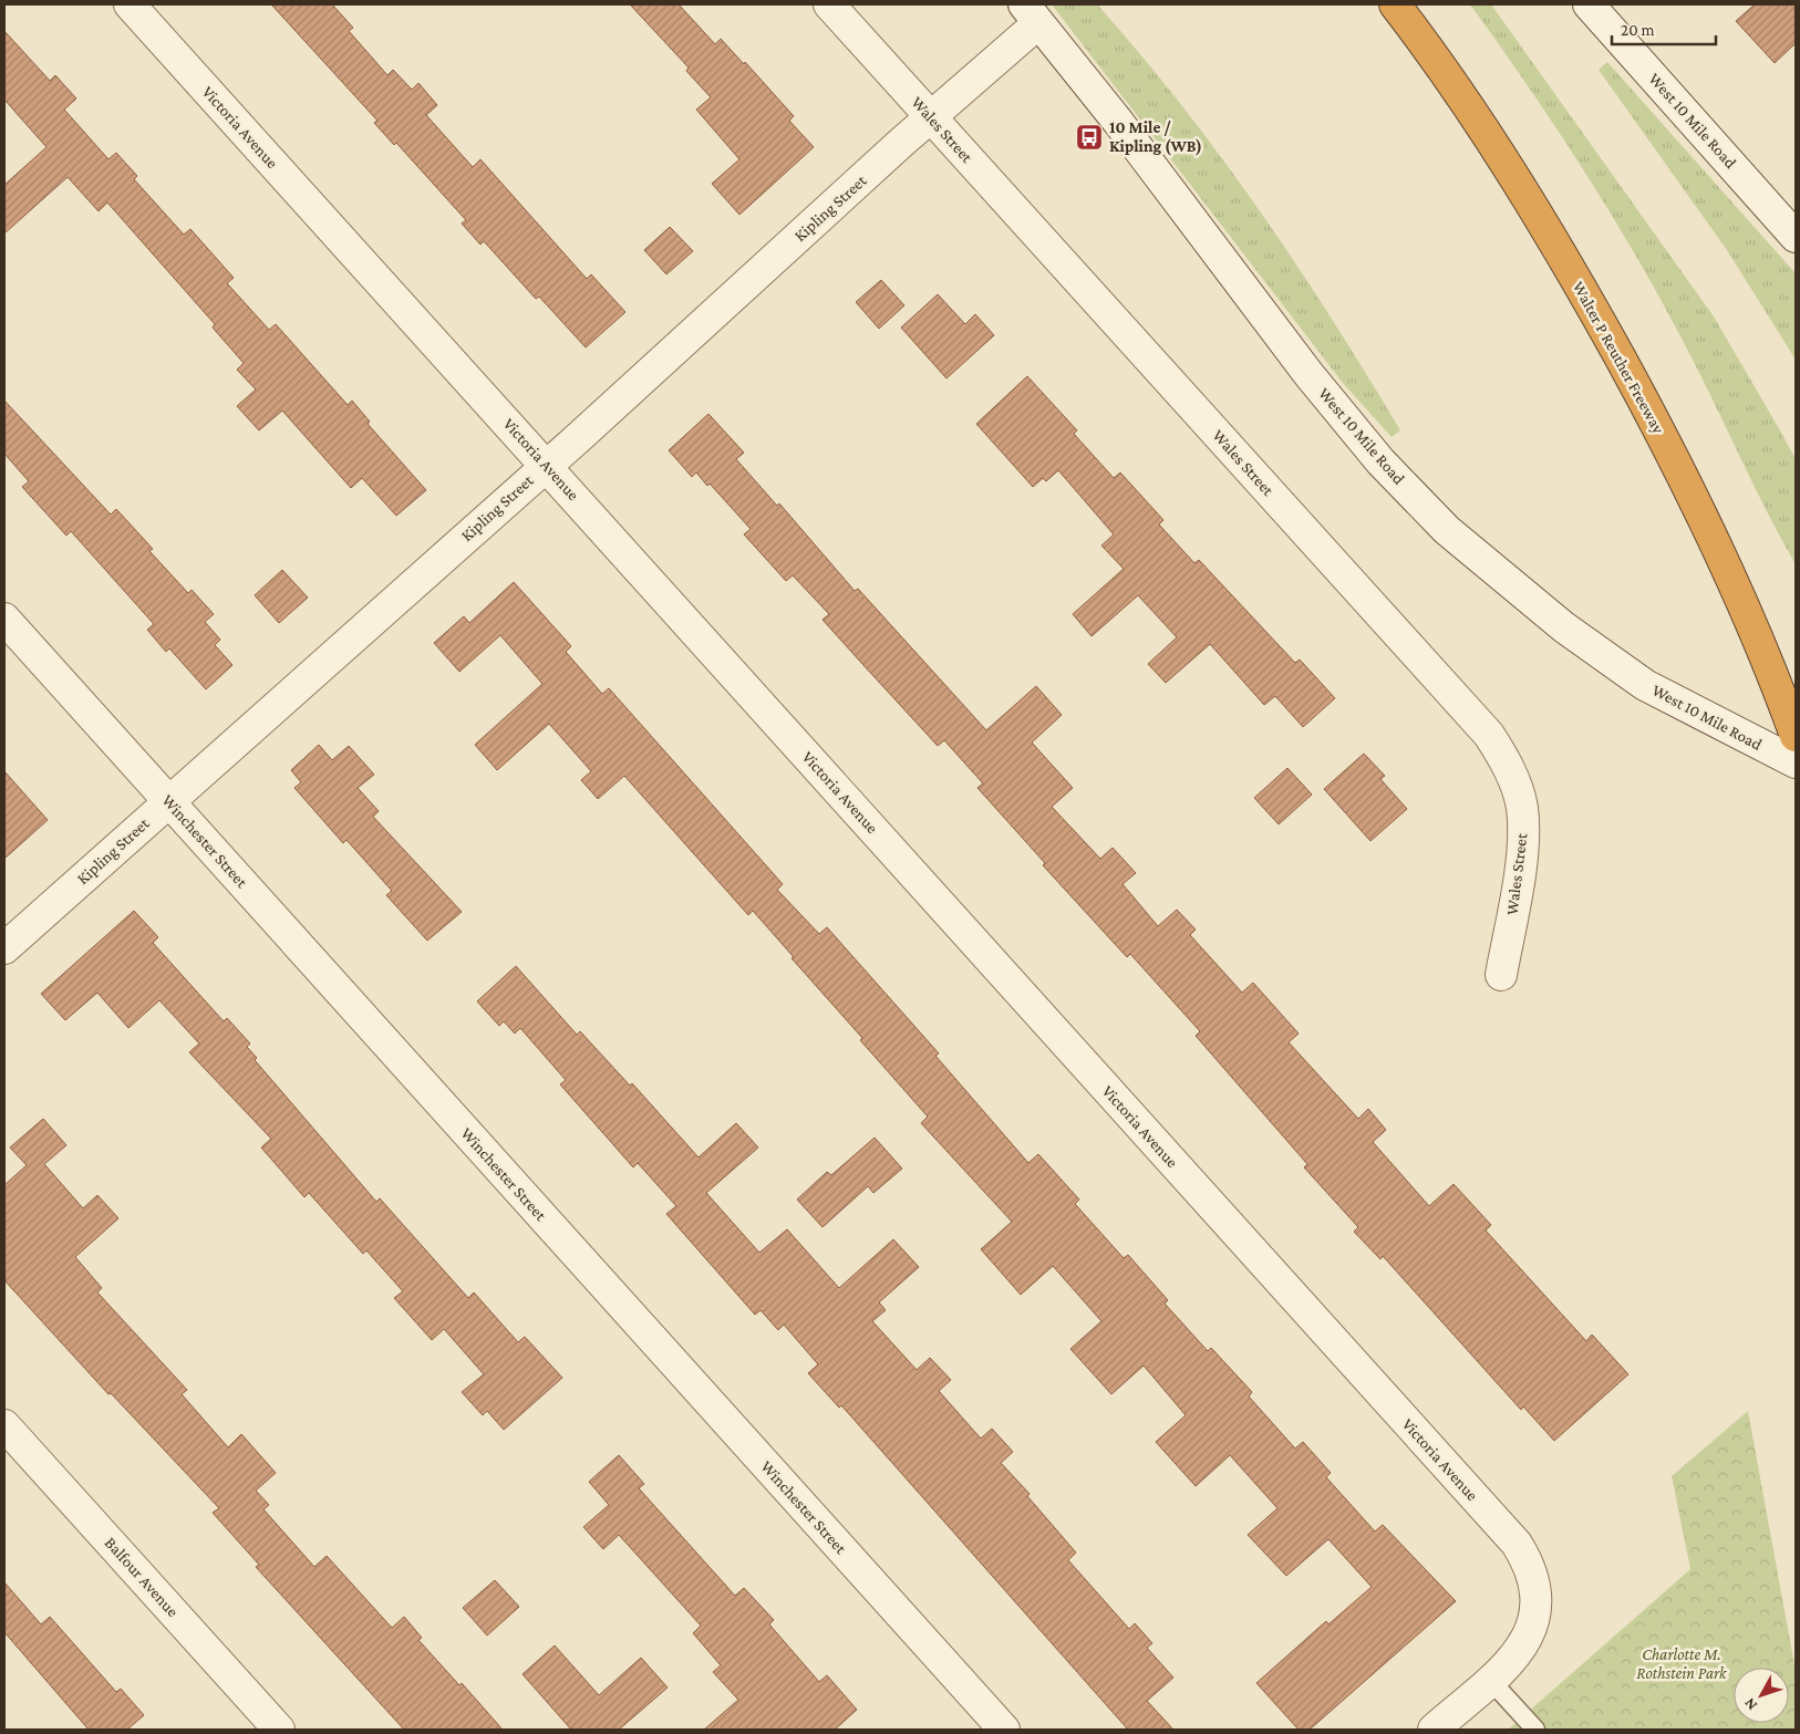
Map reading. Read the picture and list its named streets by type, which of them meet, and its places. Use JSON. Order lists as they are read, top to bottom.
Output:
{
  "streets": {
    "highway": ["Walter P Reuther Freeway"],
    "street": [
      "West 10 Mile Road",
      "Victoria Avenue",
      "Wales Street",
      "Kipling Street",
      "Winchester Street",
      "Balfour Avenue"
    ]
  },
  "crossings": [
    ["West 10 Mile Road", "Kipling Street"],
    ["Victoria Avenue", "Kipling Street"],
    ["Wales Street", "Kipling Street"],
    ["Kipling Street", "Winchester Street"]
  ],
  "parks": ["Charlotte M. Rothstein Park"],
  "places": {
    "bus stop": ["10 Mile / Kipling (WB)"]
  },
  "scale_bar": "20 m",
  "north": "bottom left"
}
